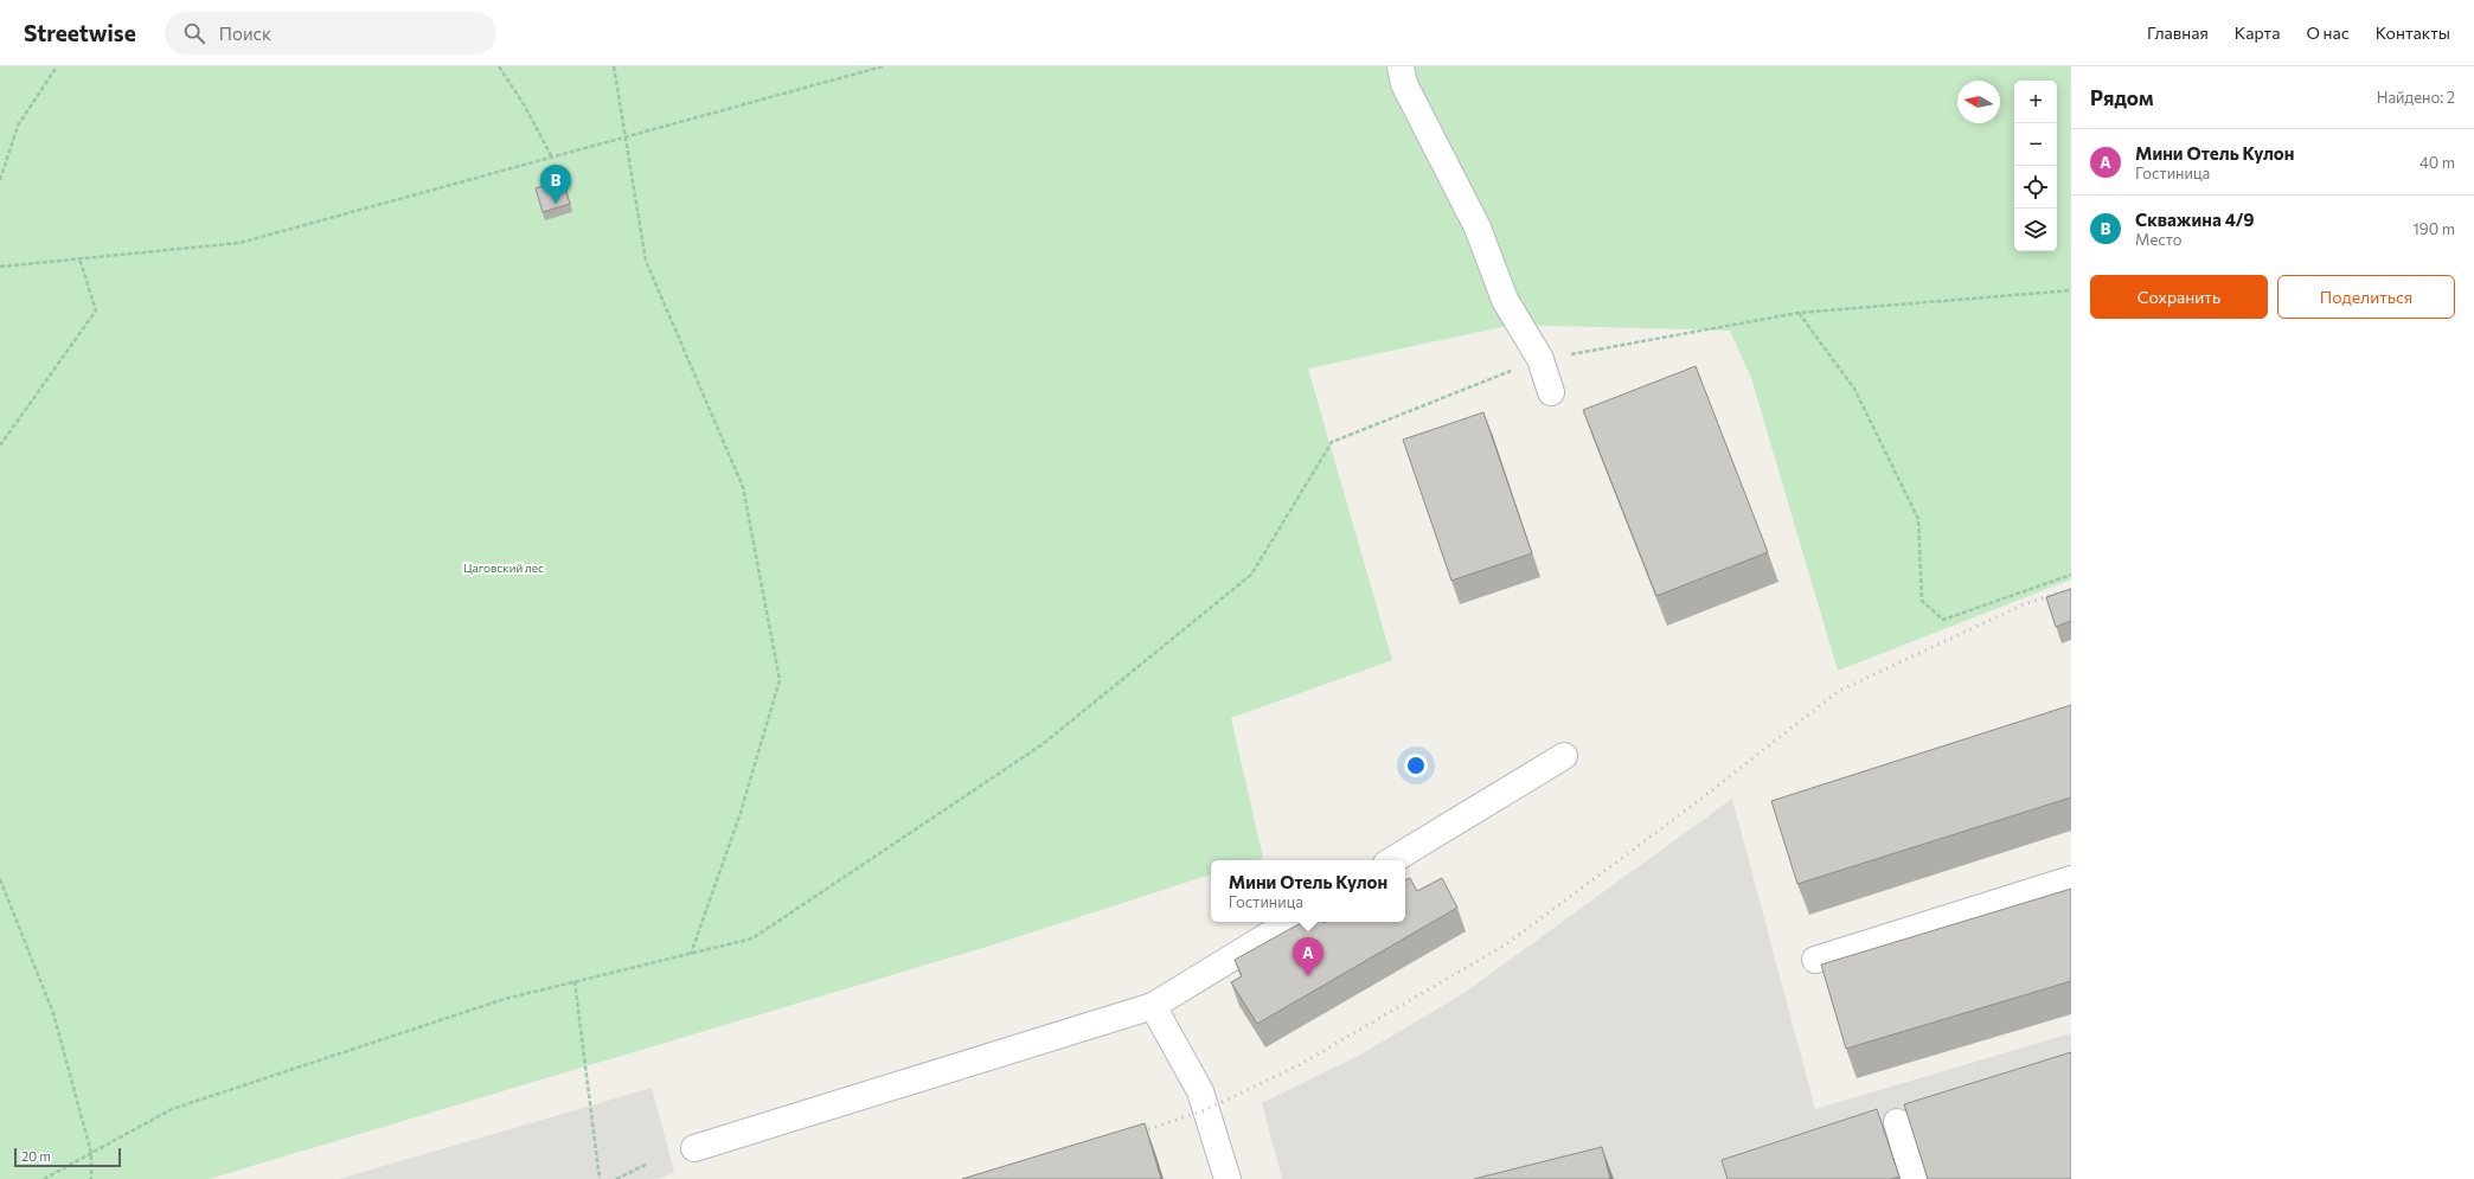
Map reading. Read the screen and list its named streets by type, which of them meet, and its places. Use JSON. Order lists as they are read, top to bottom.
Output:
{
  "parks": ["Цаговский лес"],
  "scale_bar": "20 m",
  "north": "left",
  "page": {
    "header": "Streetwise",
    "search": "Поиск",
    "nav": [
      "Главная",
      "Карта",
      "О нас",
      "Контакты"
    ],
    "heading": ["Рядом", "Найдено: 2"],
    "map_buttons": ["+", "−"],
    "list": [
      {
        "mark": "A",
        "name": "Мини Отель Кулон",
        "note": "Гостиница",
        "value": "40 m"
      },
      {
        "mark": "B",
        "name": "Скважина 4/9",
        "note": "Место",
        "value": "190 m"
      }
    ],
    "pins": ["B", "A"],
    "buttons": ["Сохранить", "Поделиться"],
    "popup": ["Мини Отель Кулон", "Гостиница"],
    "scale": "20 m"
  }
}
